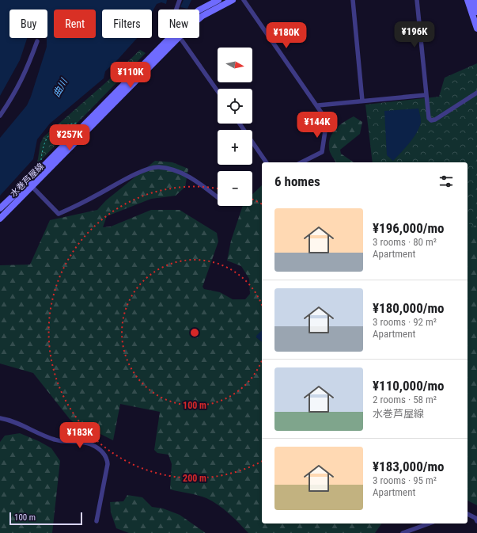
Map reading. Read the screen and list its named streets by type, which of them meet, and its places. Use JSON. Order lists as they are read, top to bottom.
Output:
{
  "streets": {
    "main road": ["水巻芦屋線"]
  },
  "water": ["曲川"],
  "scale_bar": "100 m",
  "north": "right",
  "page": {
    "chip": [
      "Buy",
      "Rent",
      "Filters",
      "New"
    ],
    "price": [
      "¥196K",
      "¥180K",
      "¥110K",
      "¥144K",
      "¥257K",
      "¥183K"
    ],
    "map_buttons": ["+", "−"],
    "heading": "6 homes",
    "list": [
      {
        "name": "¥196,000/mo",
        "note": "3 rooms · 80 m² · Apartment"
      },
      {
        "name": "¥180,000/mo",
        "note": "3 rooms · 92 m² · Apartment"
      },
      {
        "name": "¥110,000/mo",
        "note": "2 rooms · 58 m² · 水巻芦屋線"
      },
      {
        "name": "¥183,000/mo",
        "note": "3 rooms · 95 m² · Apartment"
      }
    ],
    "scale": "100 m"
  },
  "rings": ["100 m", "200 m"]
}
